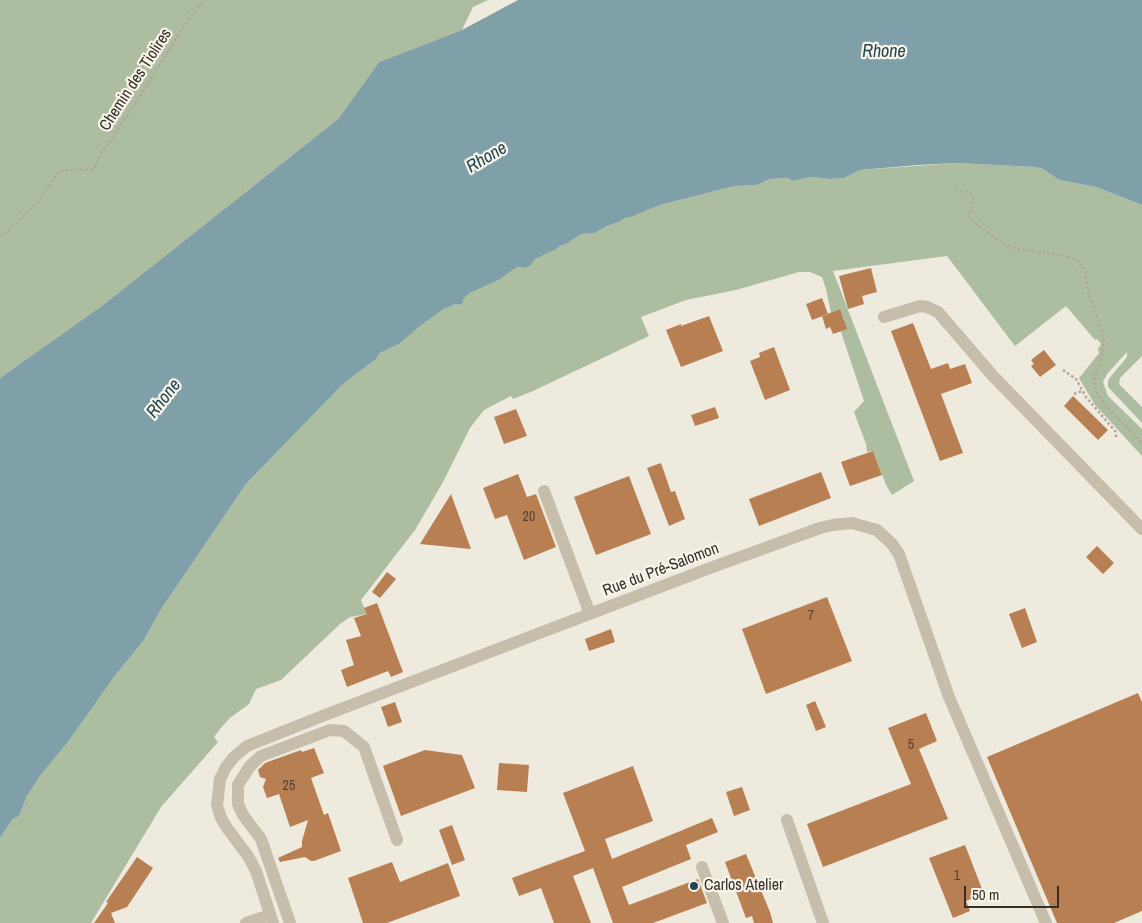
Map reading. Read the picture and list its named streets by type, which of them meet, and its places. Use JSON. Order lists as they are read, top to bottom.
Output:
{
  "streets": {
    "street": ["Rue du Pré-Salomon"],
    "path": ["Chemin des Tiolires"]
  },
  "water": ["Rhone"],
  "places": ["Carlos Atelier"],
  "house_numbers": [
    "20",
    "7",
    "5",
    "25",
    "1"
  ],
  "scale_bar": "50 m"
}
